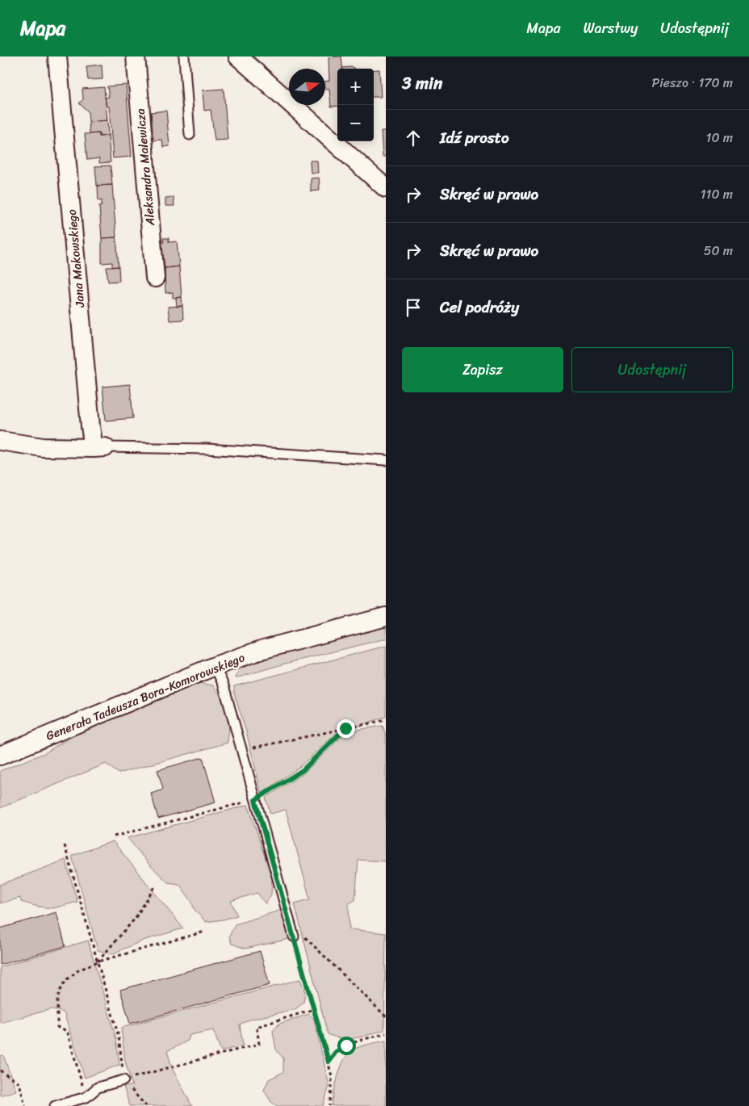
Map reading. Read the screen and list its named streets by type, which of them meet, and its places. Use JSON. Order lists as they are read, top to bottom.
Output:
{
  "streets": {
    "street": ["Aleksandra Malewicza", "Jana Makowskiego", "Generała Tadeusza Bora-Komorowskiego"]
  },
  "north": "right",
  "page": {
    "header": "Mapa",
    "nav": ["Mapa", "Warstwy", "Udostępnij"],
    "heading": ["3 min", "Pieszo · 170 m"],
    "map_buttons": ["+", "−"],
    "list": [
      ["Idź prosto", "10 m"],
      ["Skręć w prawo", "110 m"],
      ["Skręć w prawo", "50 m"],
      "Cel podróży"
    ],
    "buttons": ["Zapisz", "Udostępnij"]
  }
}
